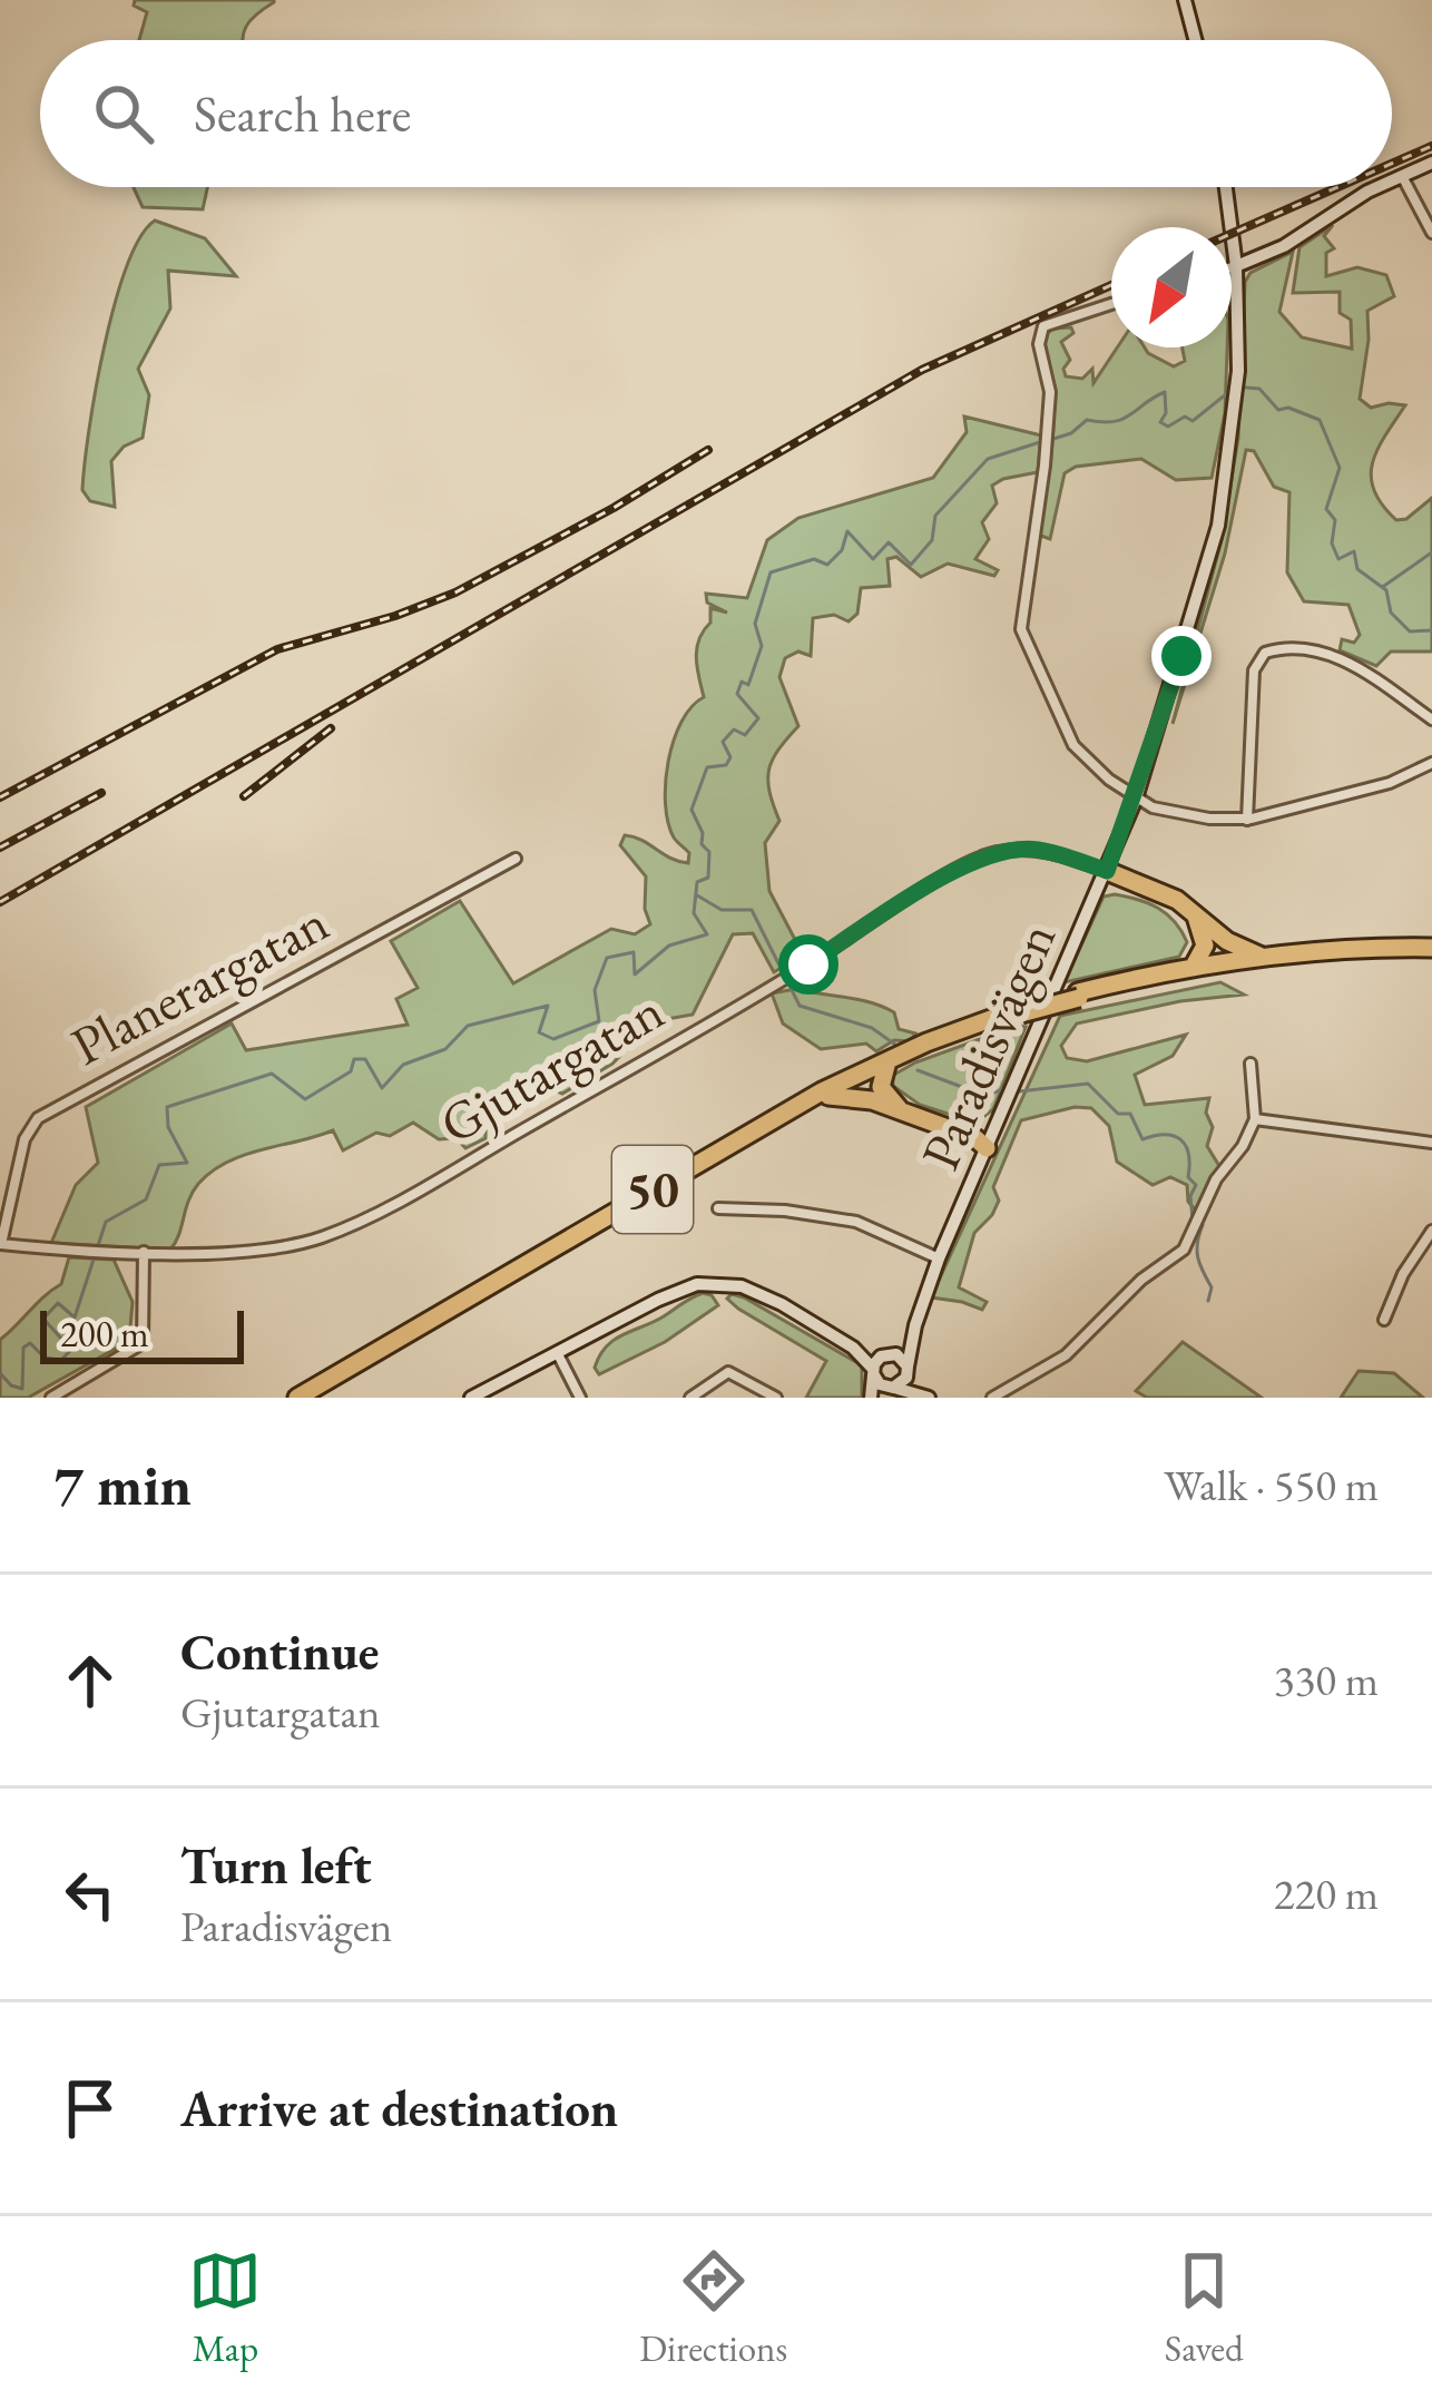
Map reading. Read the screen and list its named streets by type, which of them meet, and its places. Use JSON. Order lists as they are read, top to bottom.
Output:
{
  "streets": {
    "highway": ["50"],
    "street": ["Planerargatan", "Paradisvägen", "Gjutargatan"]
  },
  "crossings": [
    ["Planerargatan", "Gjutargatan"],
    ["Paradisvägen", "Gjutargatan"]
  ],
  "scale_bar": "200 m",
  "north": "bottom left",
  "page": {
    "search": "Search here",
    "scale": "200 m",
    "heading": ["7 min", "Walk · 550 m"],
    "list": [
      ["Continue", "Gjutargatan", "330 m"],
      ["Turn left", "Paradisvägen", "220 m"],
      "Arrive at destination"
    ],
    "nav": ["Map", "Directions", "Saved"]
  }
}
